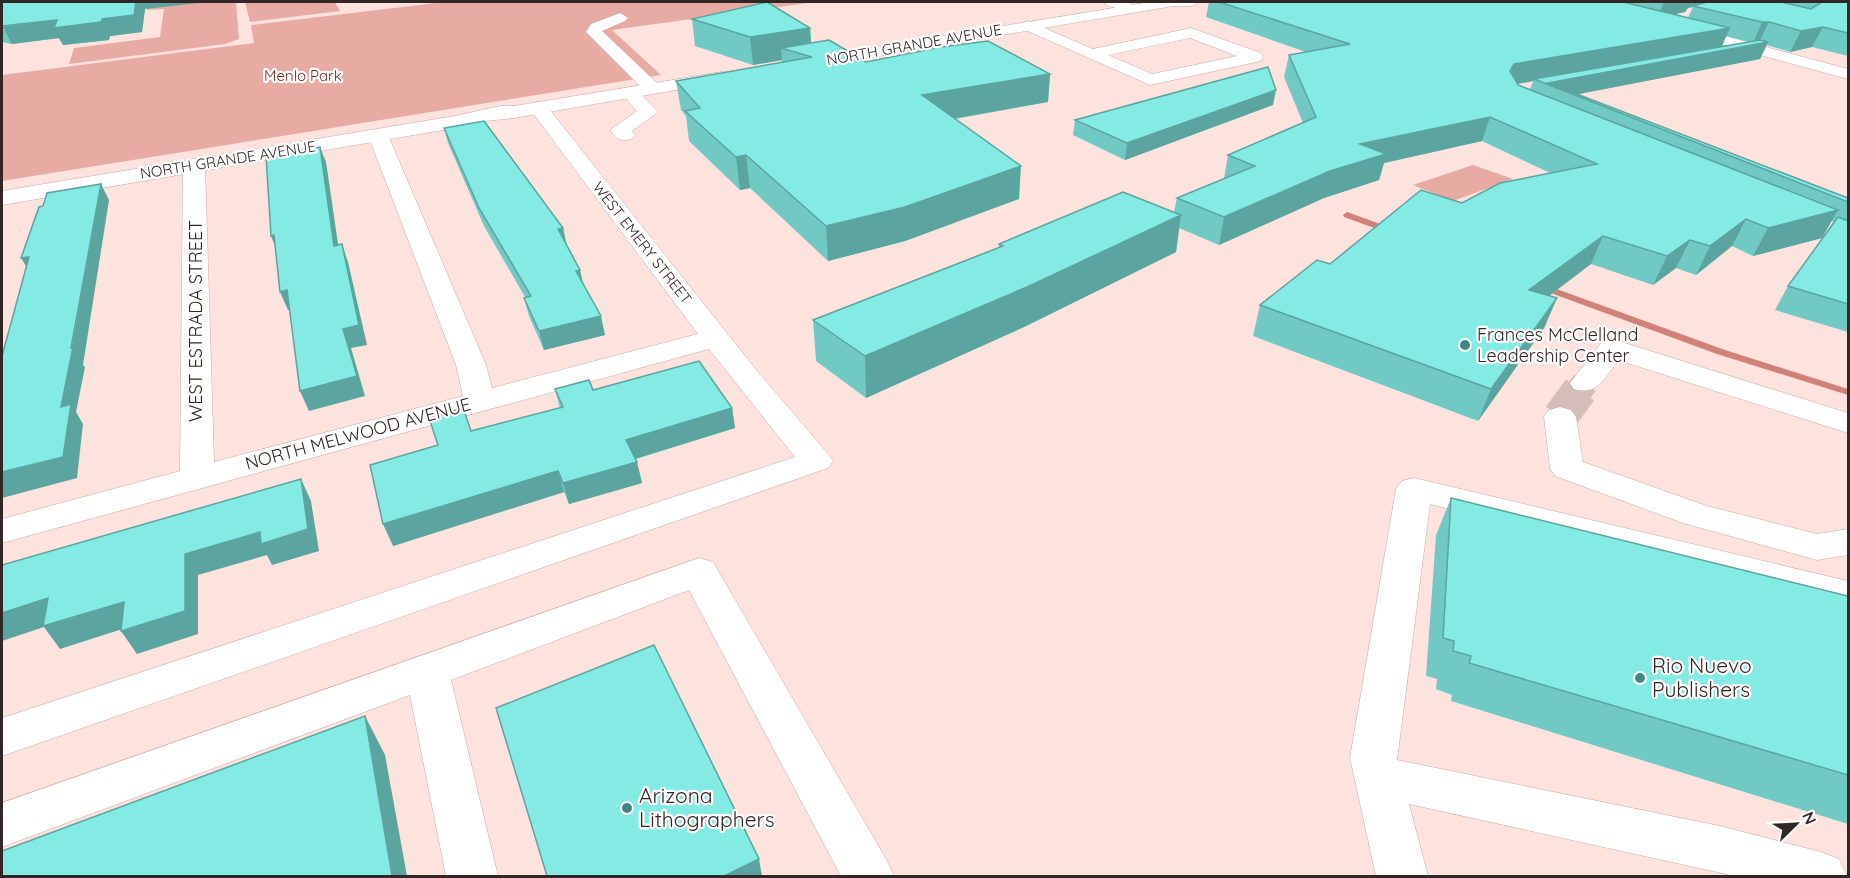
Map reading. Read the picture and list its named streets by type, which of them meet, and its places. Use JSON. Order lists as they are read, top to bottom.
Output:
{
  "streets": {
    "street": [
      "NORTH GRANDE AVENUE",
      "WEST EMERY STREET",
      "WEST ESTRADA STREET",
      "NORTH MELWOOD AVENUE"
    ]
  },
  "crossings": [
    ["NORTH GRANDE AVENUE", "WEST EMERY STREET"],
    ["NORTH GRANDE AVENUE", "WEST ESTRADA STREET"],
    ["WEST EMERY STREET", "NORTH MELWOOD AVENUE"],
    ["WEST ESTRADA STREET", "NORTH MELWOOD AVENUE"]
  ],
  "parks": ["Menlo Park"],
  "places": ["Frances McClelland Leadership Center", "Rio Nuevo Publishers", "Arizona Lithographers"],
  "north": "top right"
}
